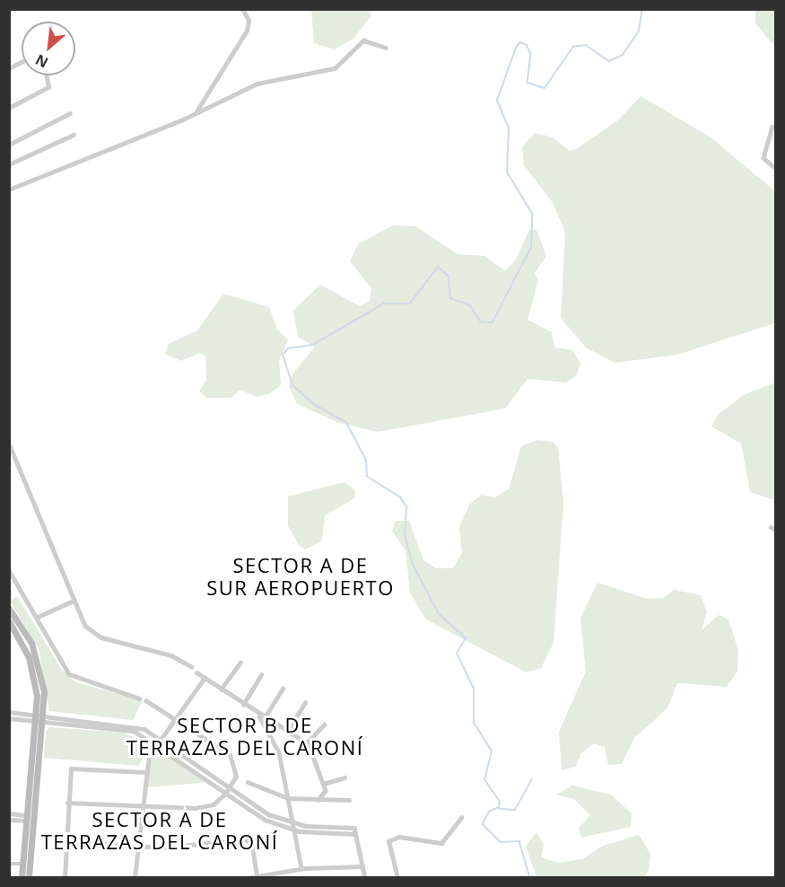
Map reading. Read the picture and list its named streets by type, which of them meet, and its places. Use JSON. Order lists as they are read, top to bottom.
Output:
{
  "districts": ["SECTOR A DE SUR AEROPUERTO", "SECTOR B DE TERRAZAS DEL CARONÍ", "SECTOR A DE TERRAZAS DEL CARONÍ"],
  "north": "bottom left"
}
